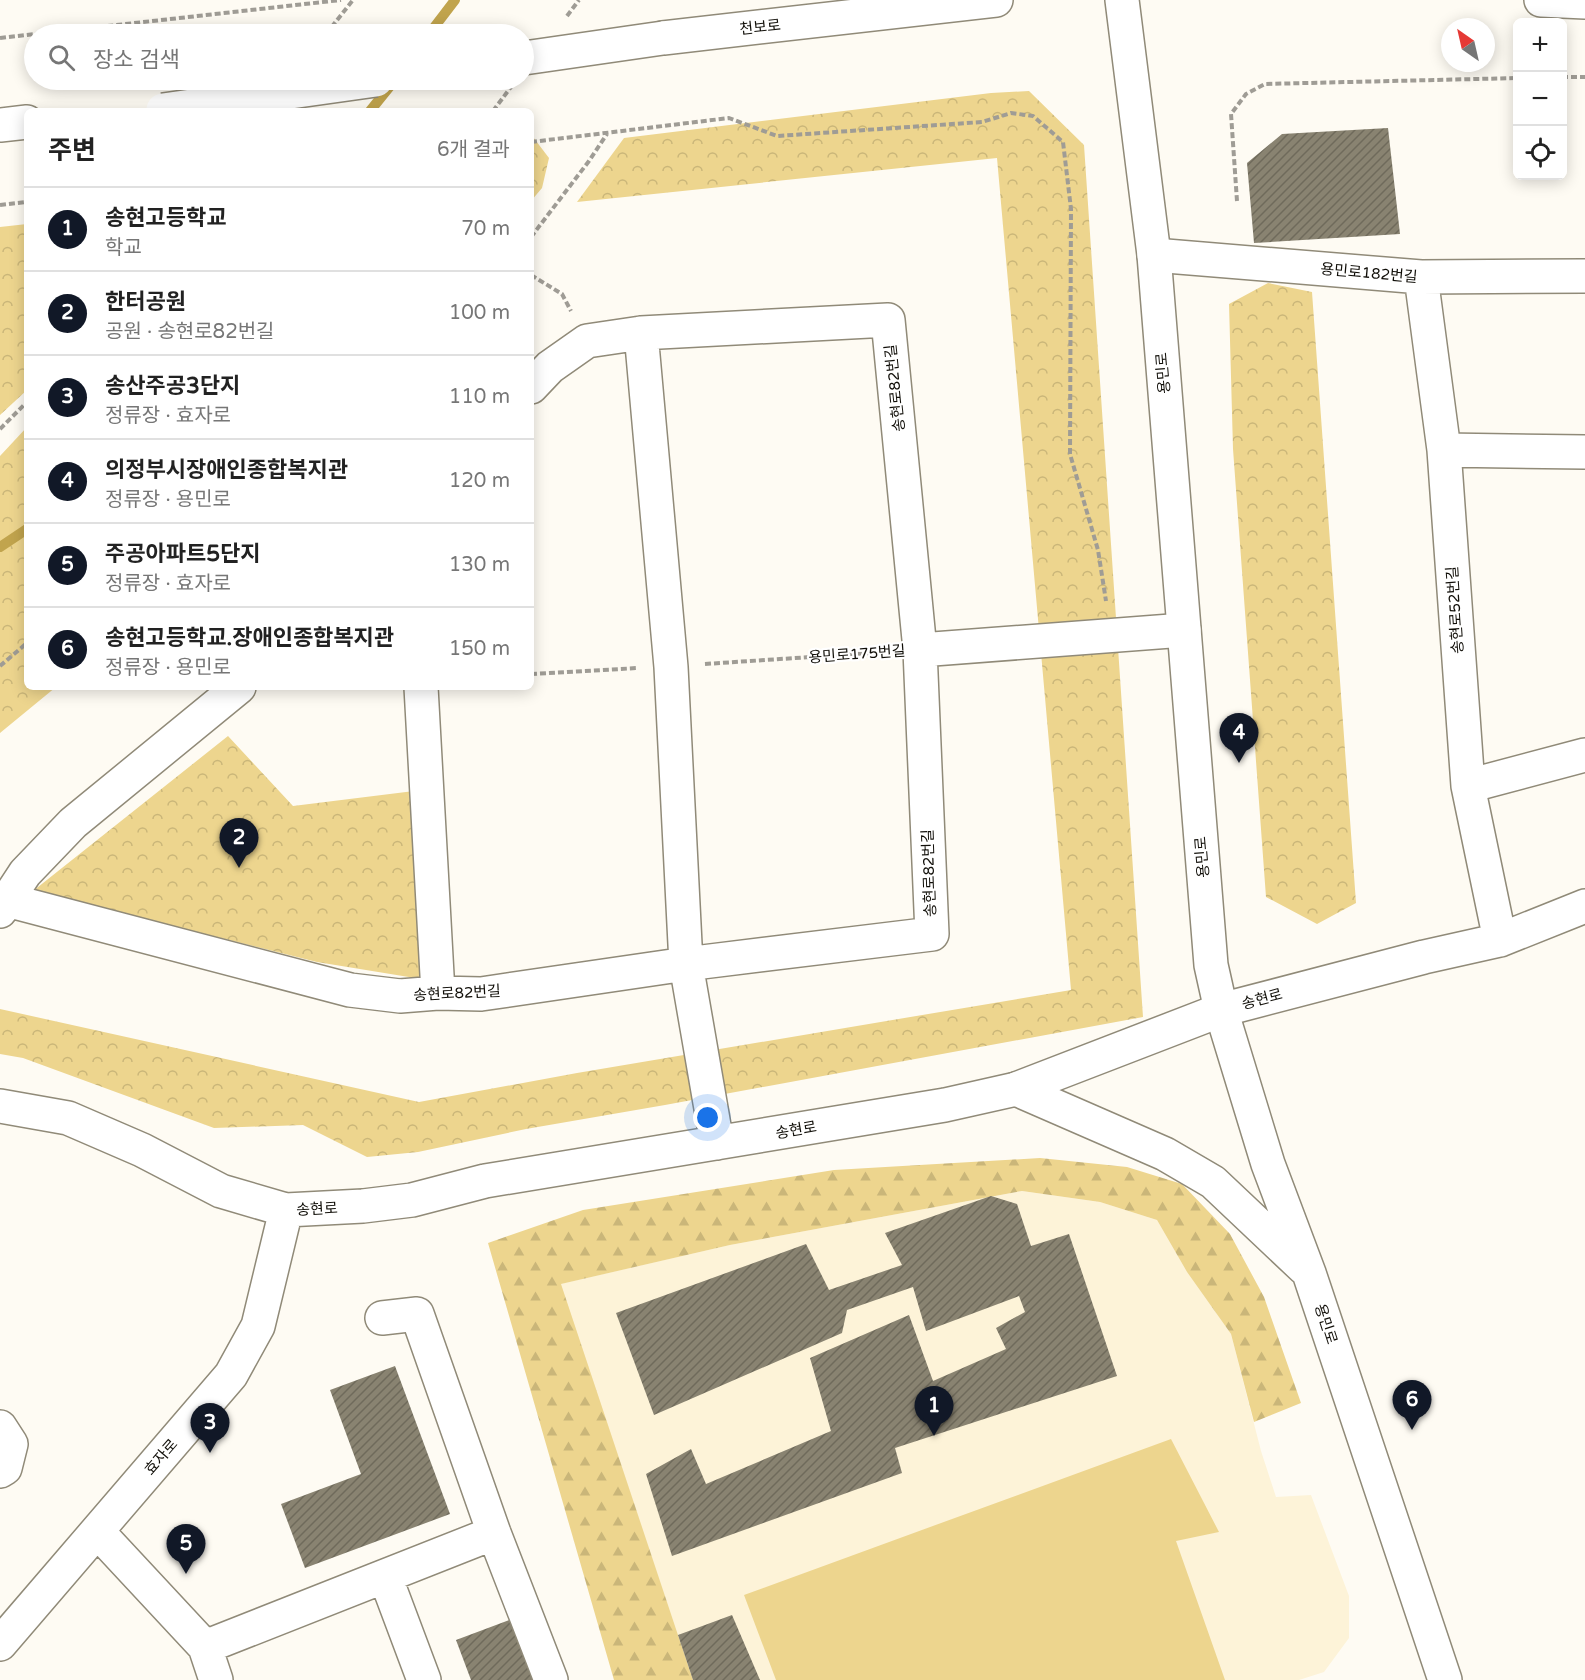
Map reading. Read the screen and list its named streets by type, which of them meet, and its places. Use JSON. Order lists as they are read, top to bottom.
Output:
{
  "streets": {
    "street": [
      "천보로",
      "용민로182번길",
      "용민로",
      "송현로82번길",
      "송현로52번길",
      "용민로175번길",
      "송현로",
      "효자로"
    ]
  },
  "crossings": [
    ["용민로182번길", "용민로"],
    ["용민로182번길", "송현로52번길"],
    ["용민로", "용민로175번길"],
    ["용민로", "송현로"],
    ["송현로82번길", "용민로175번길"],
    ["송현로52번길", "송현로"],
    ["송현로", "효자로"]
  ],
  "north": "top left",
  "page": {
    "map_buttons": ["+", "−"],
    "search": "장소 검색",
    "heading": ["주변", "6개 결과"],
    "list": [
      {
        "mark": "1",
        "name": "송현고등학교",
        "note": "학교",
        "value": "70 m"
      },
      {
        "mark": "2",
        "name": "한터공원",
        "note": "공원 · 송현로82번길",
        "value": "100 m"
      },
      {
        "mark": "3",
        "name": "송산주공3단지",
        "note": "정류장 · 효자로",
        "value": "110 m"
      },
      {
        "mark": "4",
        "name": "의정부시장애인종합복지관",
        "note": "정류장 · 용민로",
        "value": "120 m"
      },
      {
        "mark": "5",
        "name": "주공아파트5단지",
        "note": "정류장 · 효자로",
        "value": "130 m"
      },
      {
        "mark": "6",
        "name": "송현고등학교.장애인종합복지관",
        "note": "정류장 · 용민로",
        "value": "150 m"
      }
    ],
    "pins": [
      "4",
      "2",
      "6",
      "1",
      "3",
      "5"
    ]
  }
}
